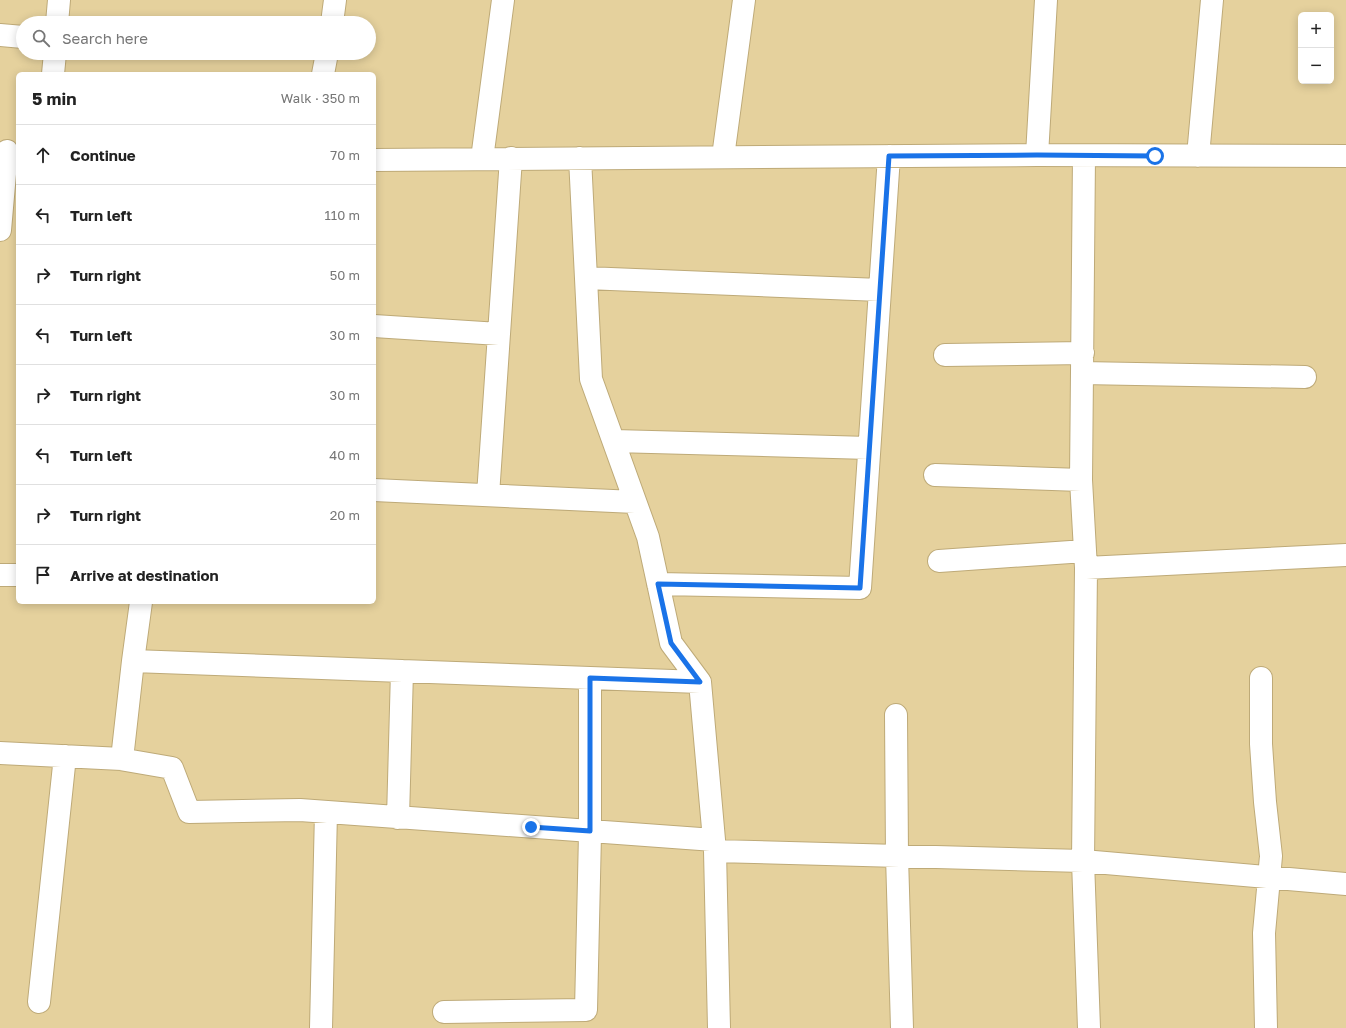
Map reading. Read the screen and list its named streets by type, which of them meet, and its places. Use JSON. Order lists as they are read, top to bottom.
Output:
{
  "page": {
    "map_buttons": ["+", "−"],
    "search": "Search here",
    "heading": ["5 min", "Walk · 350 m"],
    "list": [
      ["Continue", "70 m"],
      ["Turn left", "110 m"],
      ["Turn right", "50 m"],
      ["Turn left", "30 m"],
      ["Turn right", "30 m"],
      ["Turn left", "40 m"],
      ["Turn right", "20 m"],
      "Arrive at destination"
    ]
  }
}
